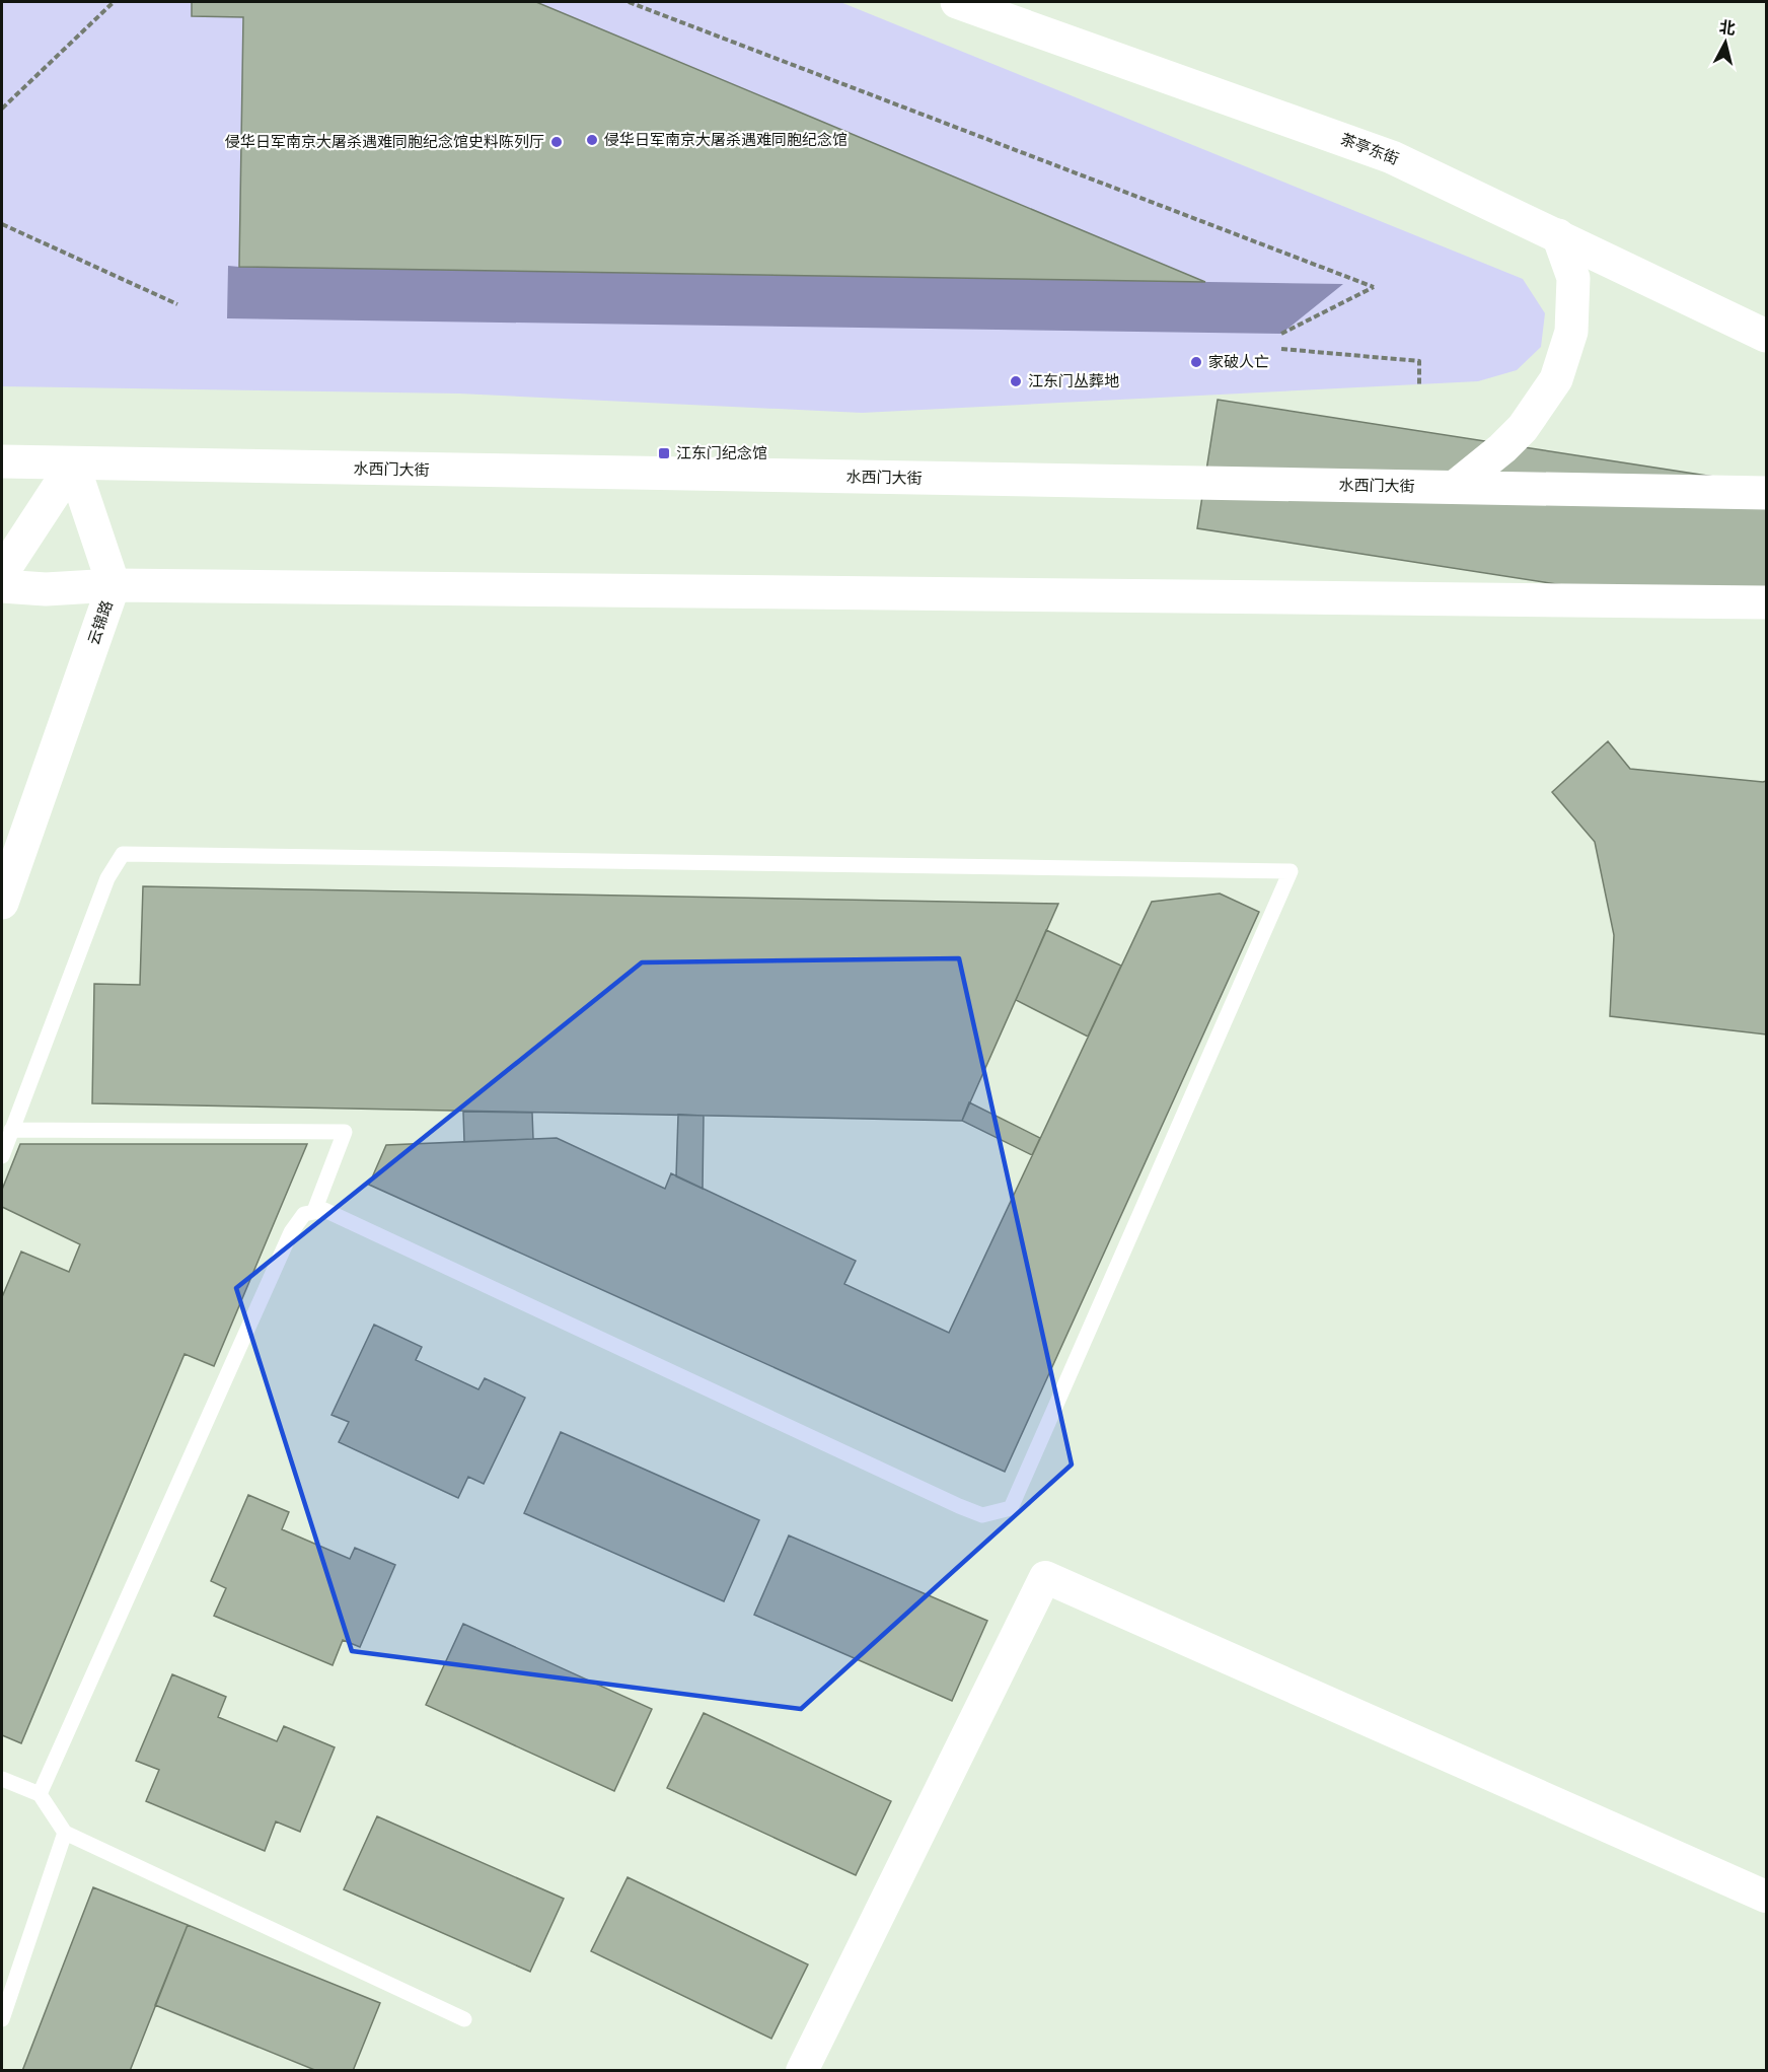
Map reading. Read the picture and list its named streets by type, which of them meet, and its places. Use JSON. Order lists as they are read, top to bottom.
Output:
{
  "streets": {
    "main road": ["茶亭东街", "水西门大街", "云锦路"]
  },
  "crossings": [
    ["水西门大街", "云锦路"]
  ],
  "places": {
    "other": [
      "侵华日军南京大屠杀遇难同胞纪念馆",
      "侵华日军南京大屠杀遇难同胞纪念馆史料陈列厅",
      "家破人亡",
      "江东门丛葬地"
    ],
    "transit": ["江东门纪念馆"]
  },
  "north": "top"
}
